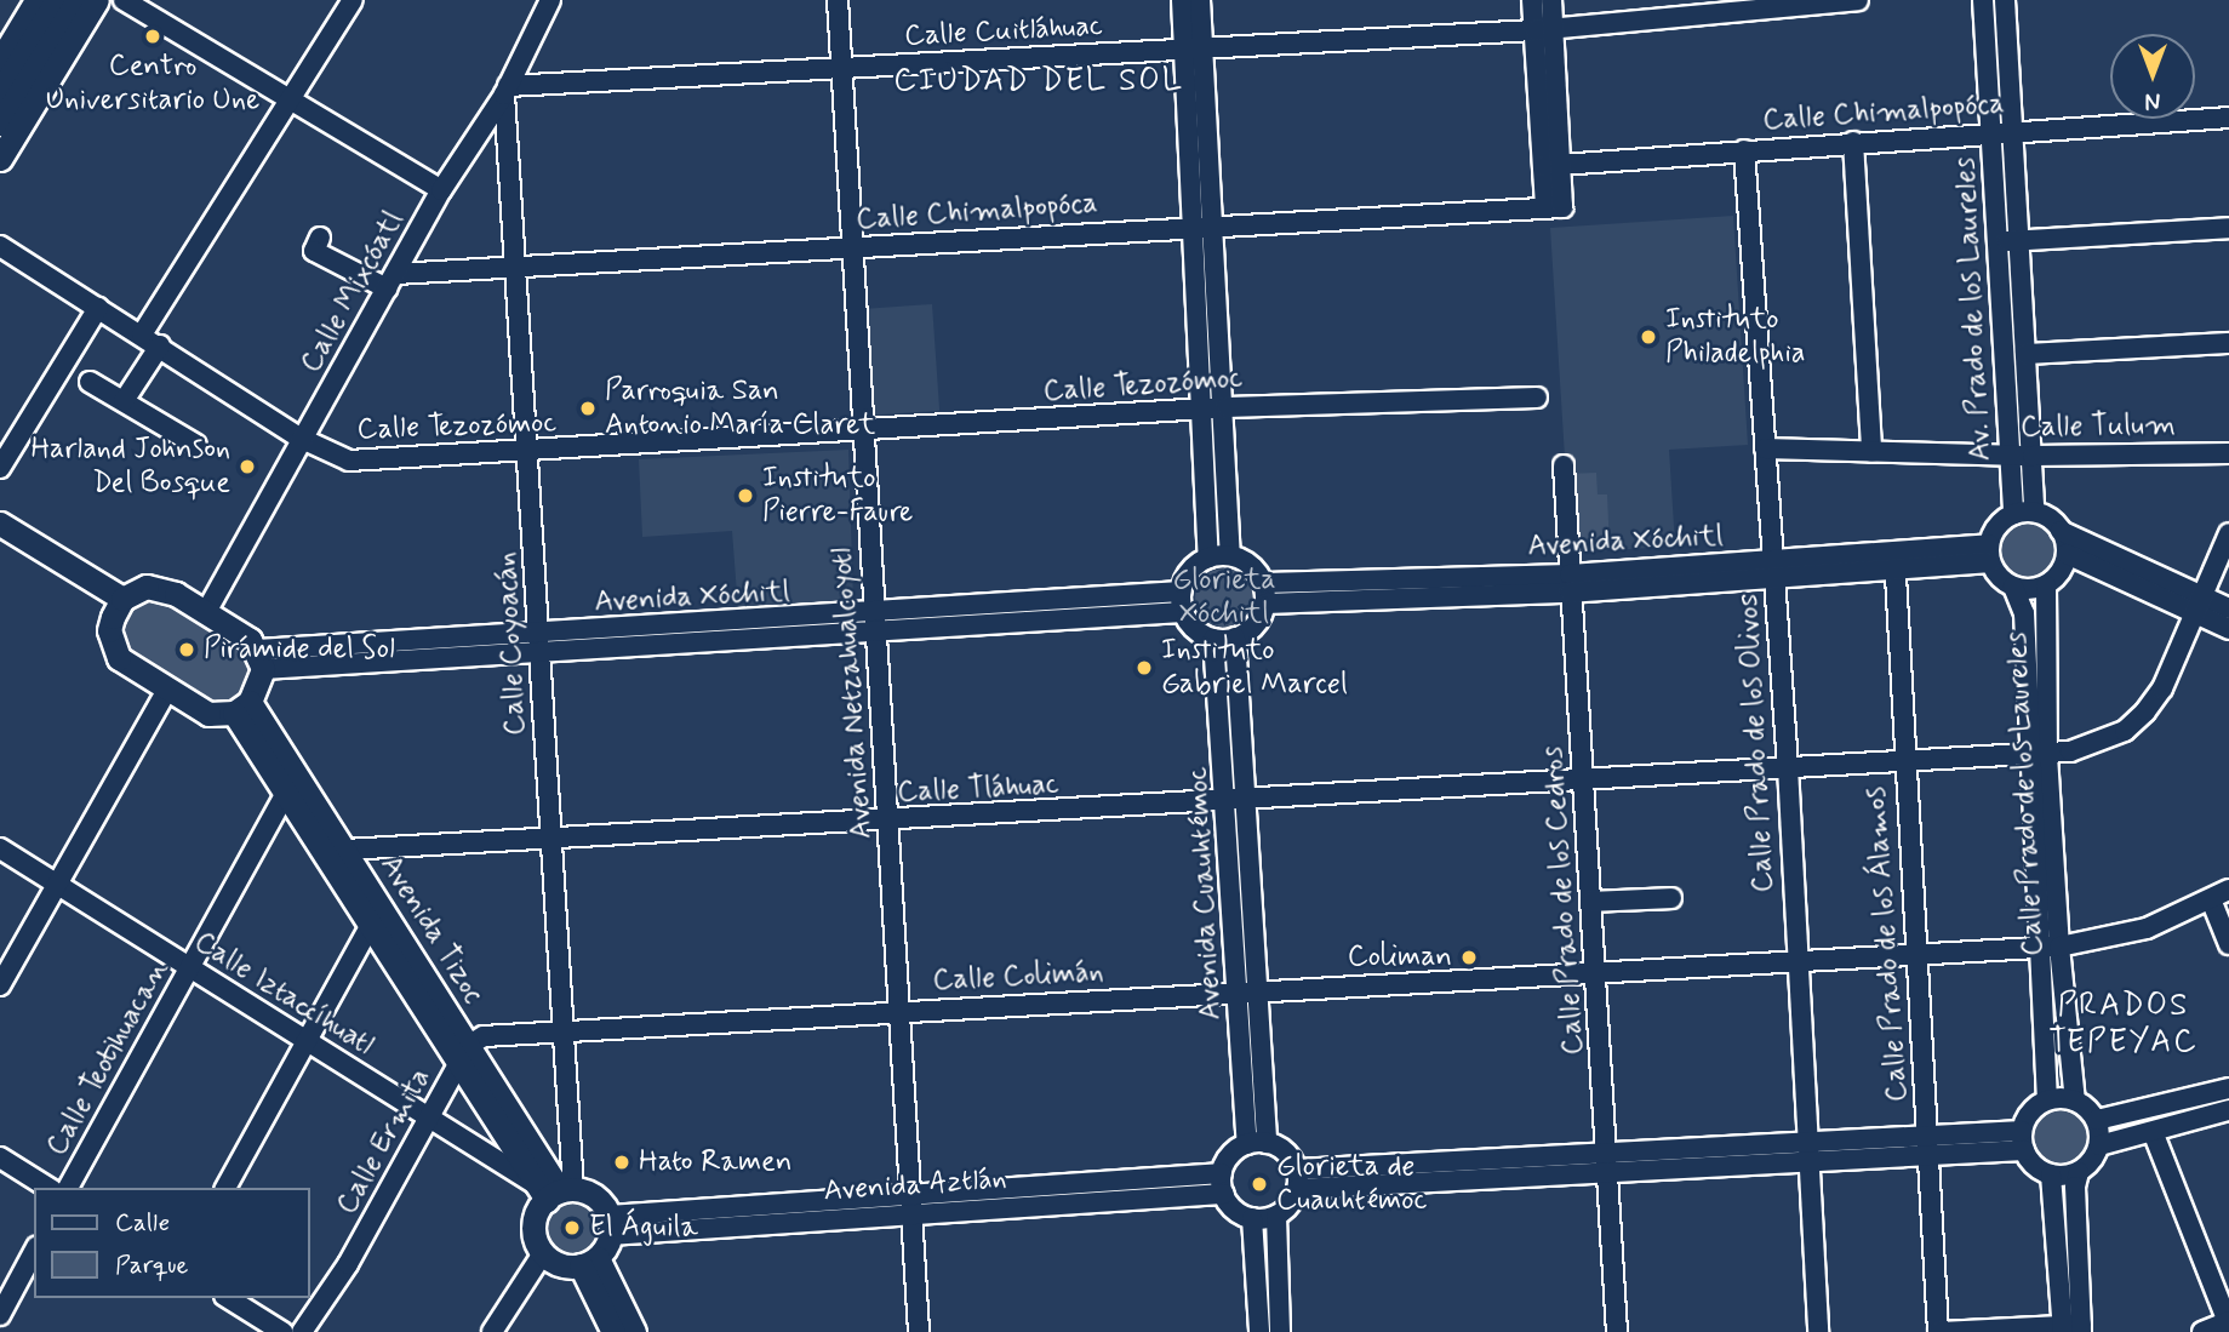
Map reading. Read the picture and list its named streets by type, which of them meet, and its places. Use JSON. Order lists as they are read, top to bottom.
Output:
{
  "streets": {
    "main road": ["Avenida Tizoc"],
    "street": [
      "Calle Cuitláhuac",
      "Calle Chimalpopóca",
      "Calle Mixcóatl",
      "Av. Prado de los Laureles",
      "Calle Tezozómoc",
      "Calle Tulum",
      "Avenida Xóchitl",
      "Calle Coyoacán",
      "Avenida Netzahualcoyotl",
      "Calle Prado de los Olivos",
      "Calle Tláhuac",
      "Calle Prado de los Laureles",
      "Avenida Cuauhtémoc",
      "Calle Prado de los Cedros",
      "Calle Prado de los Álamos",
      "Calle Colimán",
      "Calle Iztaccíhuatl",
      "Calle Teotihuacan",
      "Calle Ermita",
      "Avenida Aztlán"
    ]
  },
  "crossings": [
    ["Calle Cuitláhuac", "Calle Mixcóatl"],
    ["Calle Cuitláhuac", "Calle Coyoacán"],
    ["Calle Cuitláhuac", "Avenida Netzahualcoyotl"],
    ["Calle Chimalpopóca", "Calle Mixcóatl"],
    ["Calle Chimalpopóca", "Av. Prado de los Laureles"],
    ["Calle Chimalpopóca", "Calle Coyoacán"],
    ["Calle Chimalpopóca", "Avenida Netzahualcoyotl"],
    ["Calle Chimalpopóca", "Calle Prado de los Olivos"],
    ["Calle Mixcóatl", "Calle Tezozómoc"],
    ["Calle Mixcóatl", "Calle Coyoacán"],
    ["Av. Prado de los Laureles", "Calle Tulum"],
    ["Av. Prado de los Laureles", "Avenida Xóchitl"],
    ["Av. Prado de los Laureles", "Calle Prado de los Laureles"],
    ["Calle Tezozómoc", "Calle Coyoacán"],
    ["Calle Tezozómoc", "Avenida Netzahualcoyotl"],
    ["Calle Tulum", "Calle Prado de los Olivos"],
    ["Avenida Xóchitl", "Calle Coyoacán"],
    ["Avenida Xóchitl", "Avenida Netzahualcoyotl"],
    ["Avenida Xóchitl", "Calle Prado de los Olivos"],
    ["Avenida Xóchitl", "Calle Prado de los Laureles"],
    ["Avenida Xóchitl", "Avenida Cuauhtémoc"],
    ["Avenida Xóchitl", "Calle Prado de los Cedros"],
    ["Avenida Xóchitl", "Calle Prado de los Álamos"],
    ["Calle Coyoacán", "Calle Tláhuac"],
    ["Calle Coyoacán", "Avenida Tizoc"],
    ["Calle Coyoacán", "Calle Colimán"],
    ["Calle Coyoacán", "Calle Iztaccíhuatl"],
    ["Calle Coyoacán", "Avenida Aztlán"],
    ["Avenida Netzahualcoyotl", "Calle Tláhuac"],
    ["Avenida Netzahualcoyotl", "Calle Colimán"],
    ["Avenida Netzahualcoyotl", "Avenida Aztlán"],
    ["Calle Prado de los Olivos", "Calle Tláhuac"],
    ["Calle Prado de los Olivos", "Calle Colimán"],
    ["Calle Tláhuac", "Calle Prado de los Laureles"],
    ["Calle Tláhuac", "Avenida Cuauhtémoc"],
    ["Calle Tláhuac", "Calle Prado de los Cedros"],
    ["Calle Tláhuac", "Avenida Tizoc"],
    ["Calle Tláhuac", "Calle Prado de los Álamos"],
    ["Calle Prado de los Laureles", "Calle Colimán"],
    ["Avenida Cuauhtémoc", "Calle Colimán"],
    ["Avenida Cuauhtémoc", "Avenida Aztlán"],
    ["Calle Prado de los Cedros", "Calle Colimán"],
    ["Avenida Tizoc", "Calle Colimán"],
    ["Avenida Tizoc", "Calle Iztaccíhuatl"],
    ["Avenida Tizoc", "Calle Teotihuacan"],
    ["Avenida Tizoc", "Calle Ermita"],
    ["Avenida Tizoc", "Avenida Aztlán"],
    ["Calle Prado de los Álamos", "Calle Colimán"],
    ["Calle Colimán", "Calle Ermita"],
    ["Calle Iztaccíhuatl", "Calle Teotihuacan"],
    ["Calle Iztaccíhuatl", "Calle Ermita"],
    ["Calle Iztaccíhuatl", "Avenida Aztlán"]
  ],
  "districts": ["CIUDAD DEL SOL", "PRADOS TEPEYAC"],
  "parks": ["Glorieta Xóchitl"],
  "places": [
    "Centro Universitario Une",
    "Instituto Philadelphia",
    "Parroquia San Antonio María Claret",
    "Harland Johnson Del Bosque",
    "Instituto Pierre-Faure",
    "Pirámide del Sol",
    "Instituto Gabriel Marcel",
    "Coliman",
    "Hato Ramen",
    "Glorieta de Cuauhtémoc",
    "El Águila"
  ],
  "legend": ["Calle", "Parque"],
  "north": "bottom"
}
